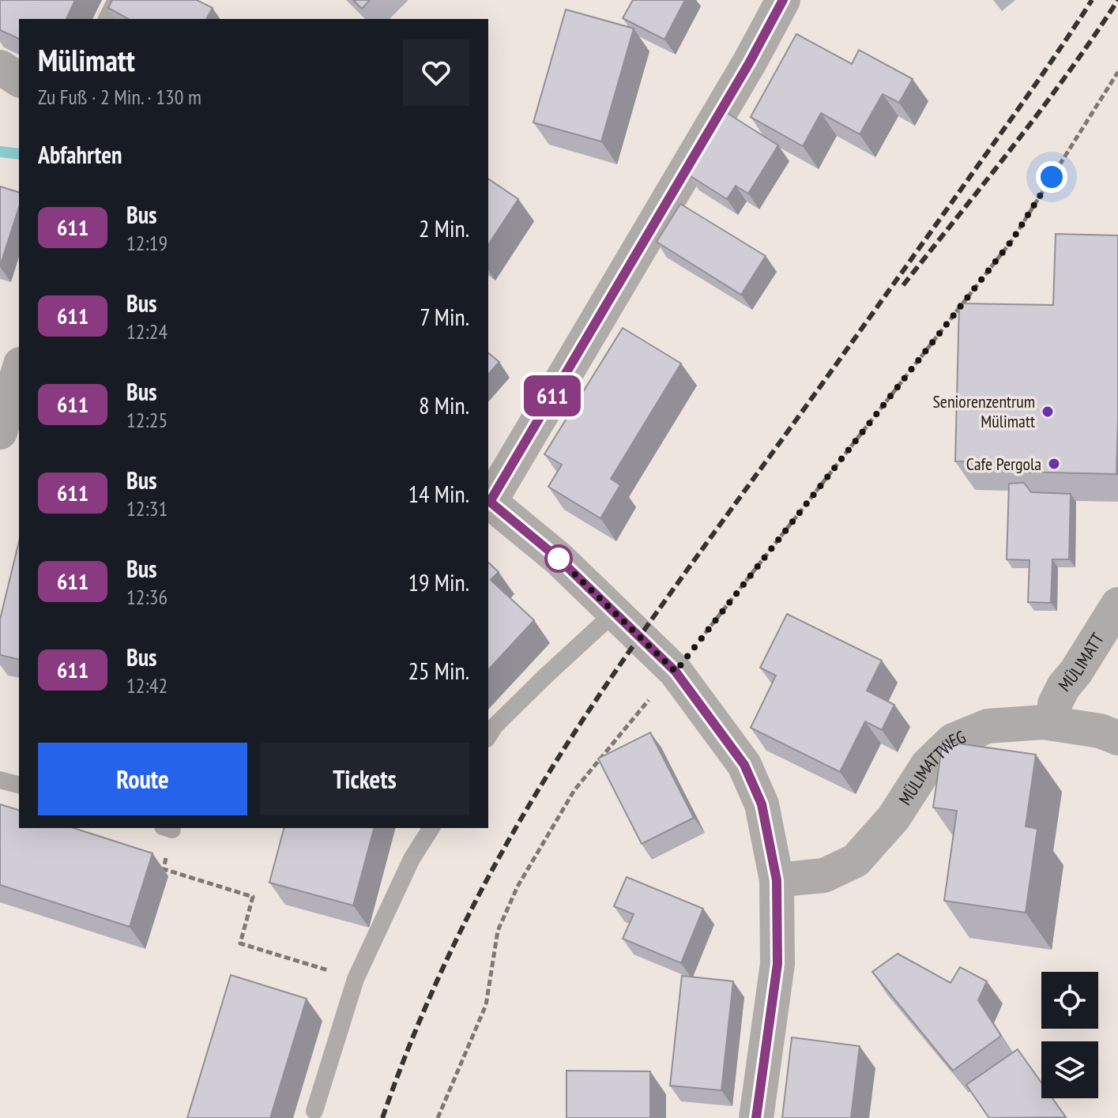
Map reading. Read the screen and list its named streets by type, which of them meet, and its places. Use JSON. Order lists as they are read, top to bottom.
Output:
{
  "streets": {
    "street": ["MÜLIMATT", "MÜLIMATTWEG"]
  },
  "crossings": [
    ["MÜLIMATT", "MÜLIMATTWEG"]
  ],
  "places": ["Seniorenzentrum Mülimatt", "Cafe Pergola"],
  "lines": ["bus line 611"],
  "page": {
    "on_map": "611",
    "heading": [
      ["Mülimatt", "Zu Fuß · 2 Min. · 130 m"],
      "Abfahrten"
    ],
    "list": [
      {
        "mark": "611",
        "name": "Bus",
        "note": "12:19",
        "value": "2 Min."
      },
      {
        "mark": "611",
        "name": "Bus",
        "note": "12:24",
        "value": "7 Min."
      },
      {
        "mark": "611",
        "name": "Bus",
        "note": "12:25",
        "value": "8 Min."
      },
      {
        "mark": "611",
        "name": "Bus",
        "note": "12:31",
        "value": "14 Min."
      },
      {
        "mark": "611",
        "name": "Bus",
        "note": "12:36",
        "value": "19 Min."
      },
      {
        "mark": "611",
        "name": "Bus",
        "note": "12:42",
        "value": "25 Min."
      }
    ],
    "buttons": ["Route", "Tickets"]
  }
}
